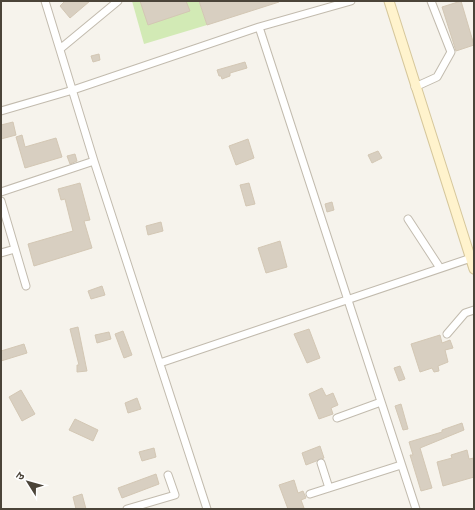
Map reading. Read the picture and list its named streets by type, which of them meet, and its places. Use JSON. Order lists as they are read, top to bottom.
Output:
{
  "north": "top left"
}
